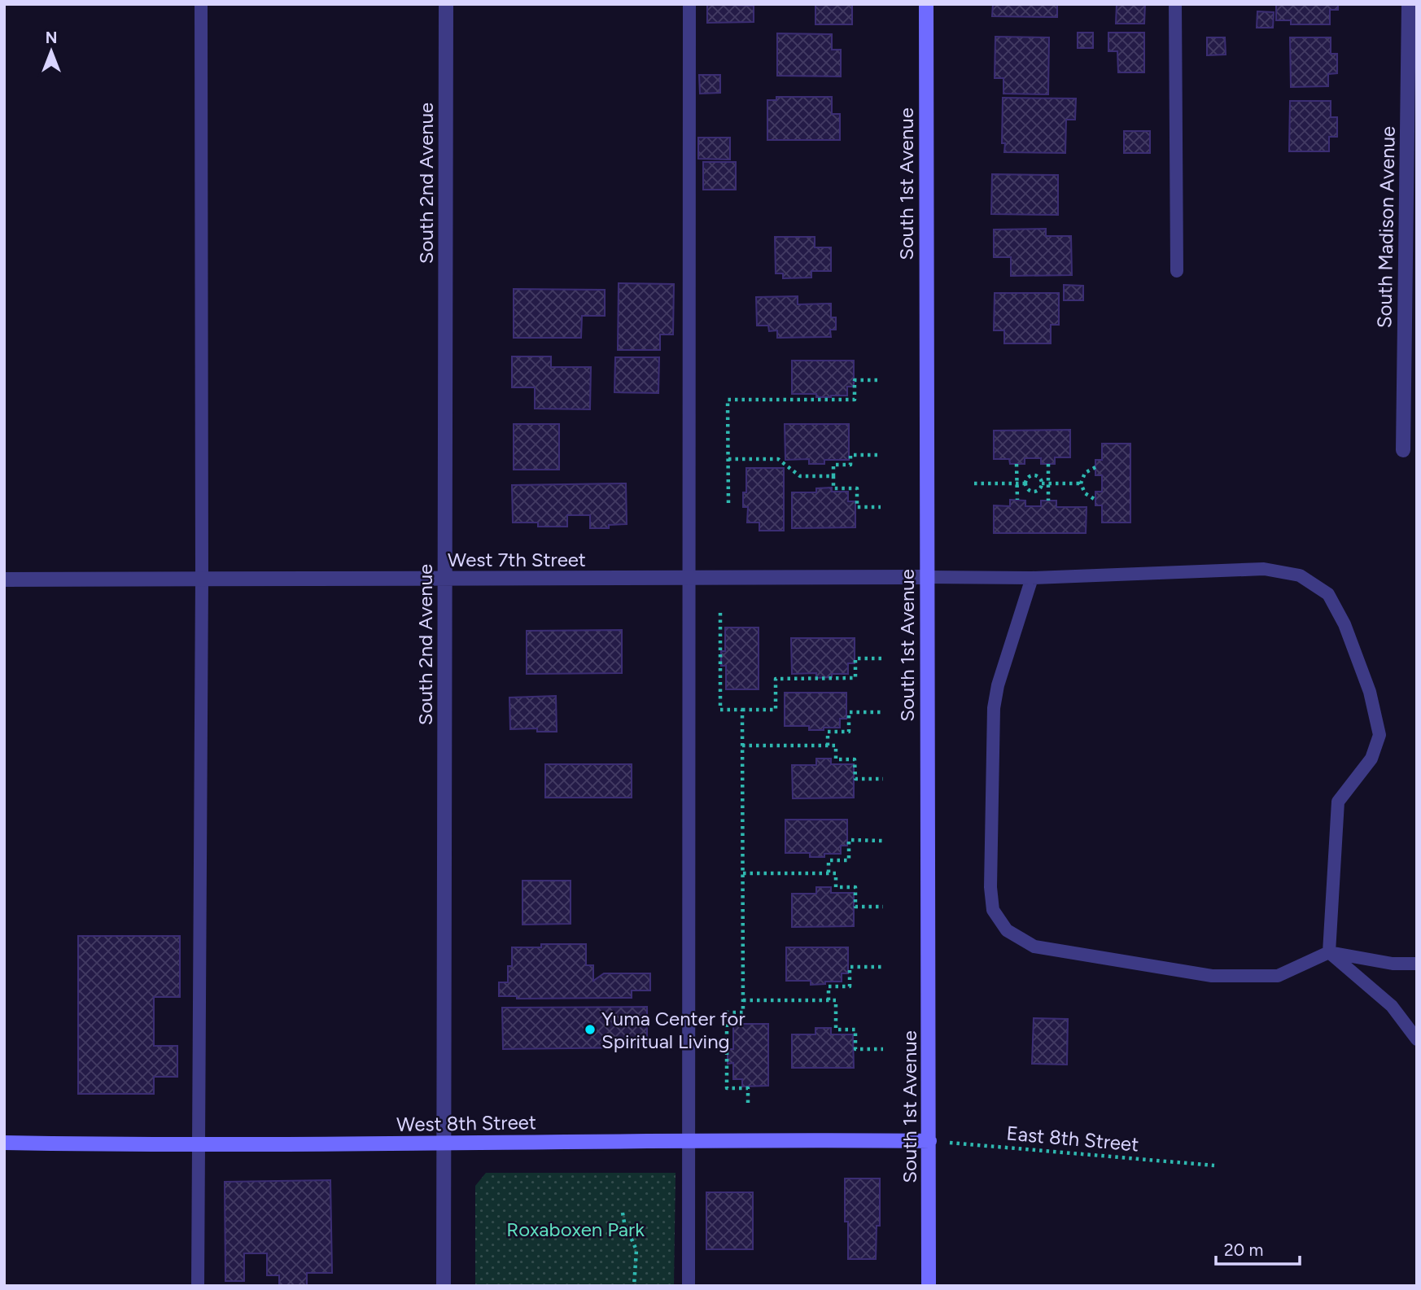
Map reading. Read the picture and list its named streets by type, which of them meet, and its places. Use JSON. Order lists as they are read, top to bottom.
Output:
{
  "streets": {
    "street": [
      "South 2nd Avenue",
      "South 1st Avenue",
      "South Madison Avenue",
      "West 7th Street",
      "West 8th Street"
    ],
    "path": ["East 8th Street"]
  },
  "crossings": [
    ["South 2nd Avenue", "West 7th Street"],
    ["South 2nd Avenue", "West 8th Street"],
    ["South 1st Avenue", "West 7th Street"],
    ["South 1st Avenue", "West 8th Street"],
    ["South 1st Avenue", "East 8th Street"],
    ["West 8th Street", "East 8th Street"]
  ],
  "parks": ["Roxaboxen Park"],
  "places": ["Yuma Center for Spiritual Living"],
  "scale_bar": "20 m",
  "north": "top"
}
